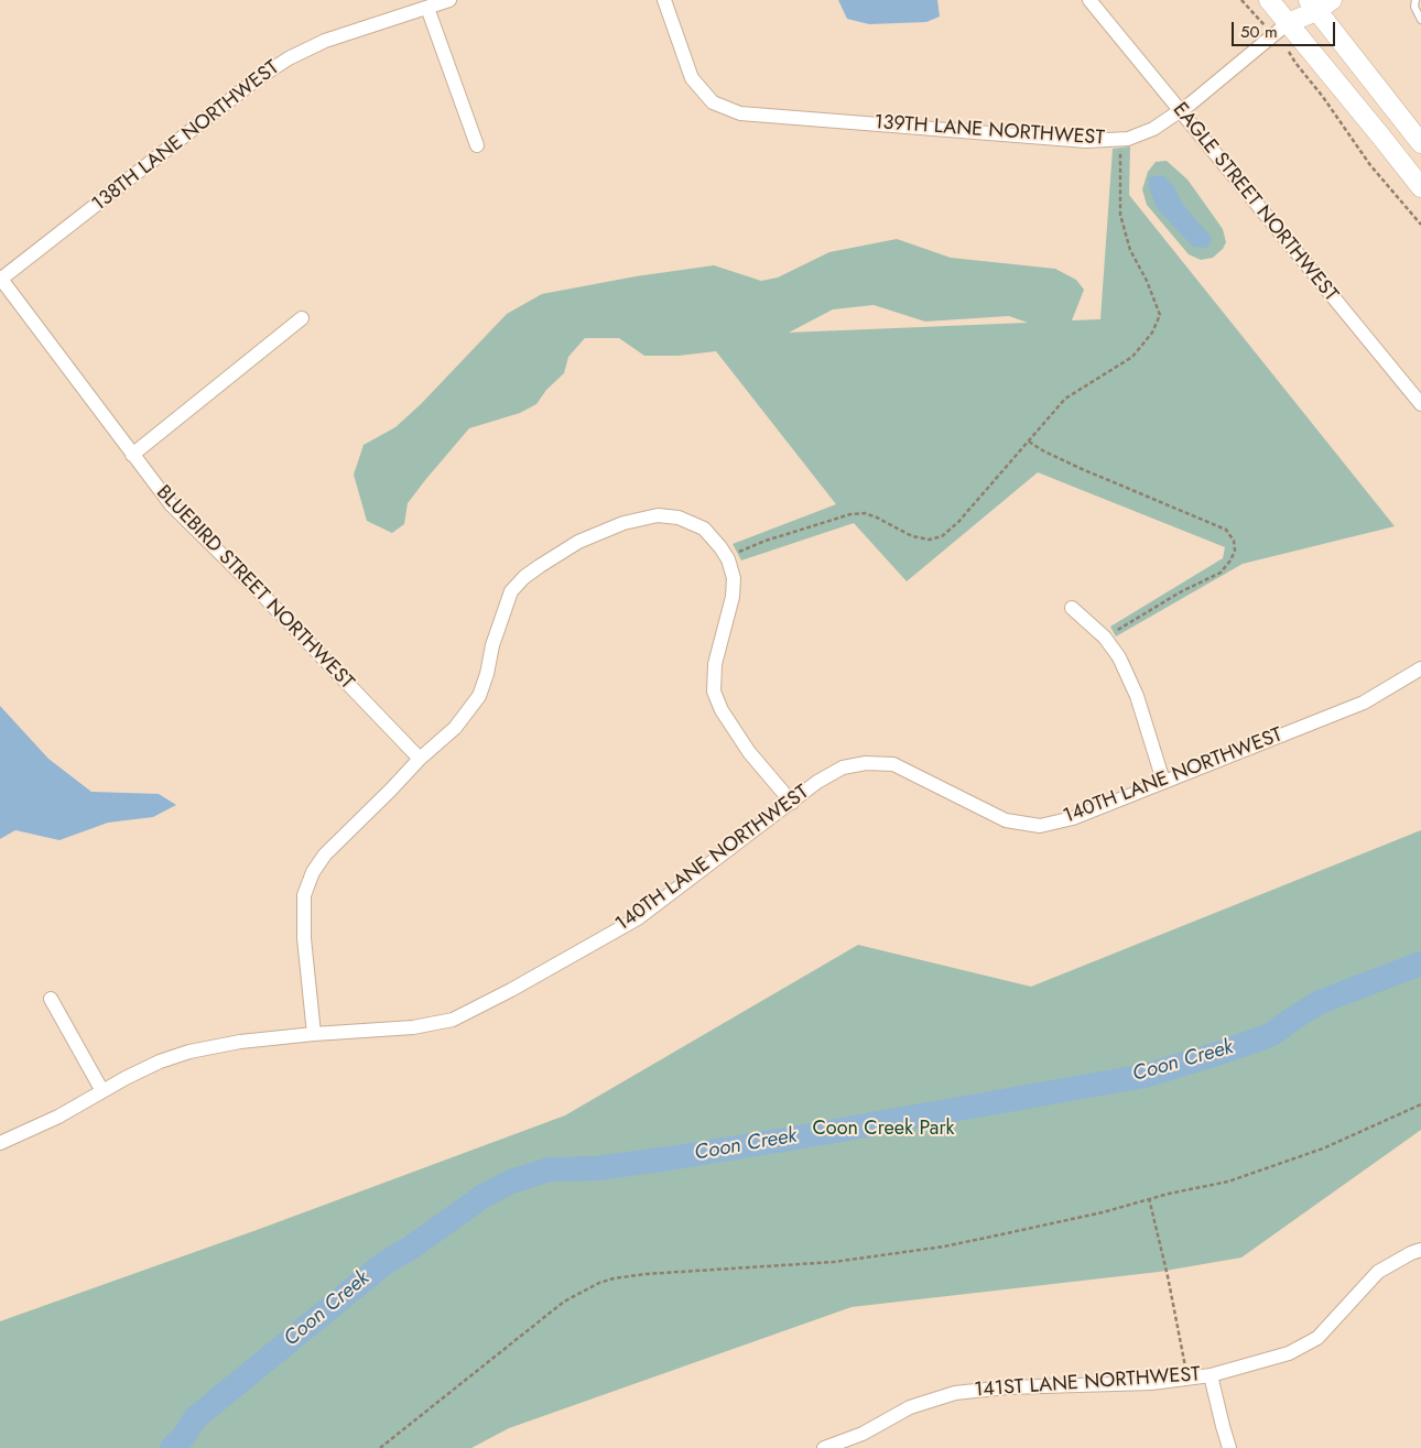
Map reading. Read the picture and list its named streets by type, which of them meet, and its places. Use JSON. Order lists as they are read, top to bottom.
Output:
{
  "streets": {
    "street": [
      "139TH LANE NORTHWEST",
      "138TH LANE NORTHWEST",
      "EAGLE STREET NORTHWEST",
      "BLUEBIRD STREET NORTHWEST",
      "140TH LANE NORTHWEST",
      "141ST LANE NORTHWEST"
    ]
  },
  "crossings": [
    ["139TH LANE NORTHWEST", "EAGLE STREET NORTHWEST"],
    ["138TH LANE NORTHWEST", "BLUEBIRD STREET NORTHWEST"]
  ],
  "water": ["Coon Creek"],
  "parks": ["Coon Creek Park"],
  "scale_bar": "50 m"
}
